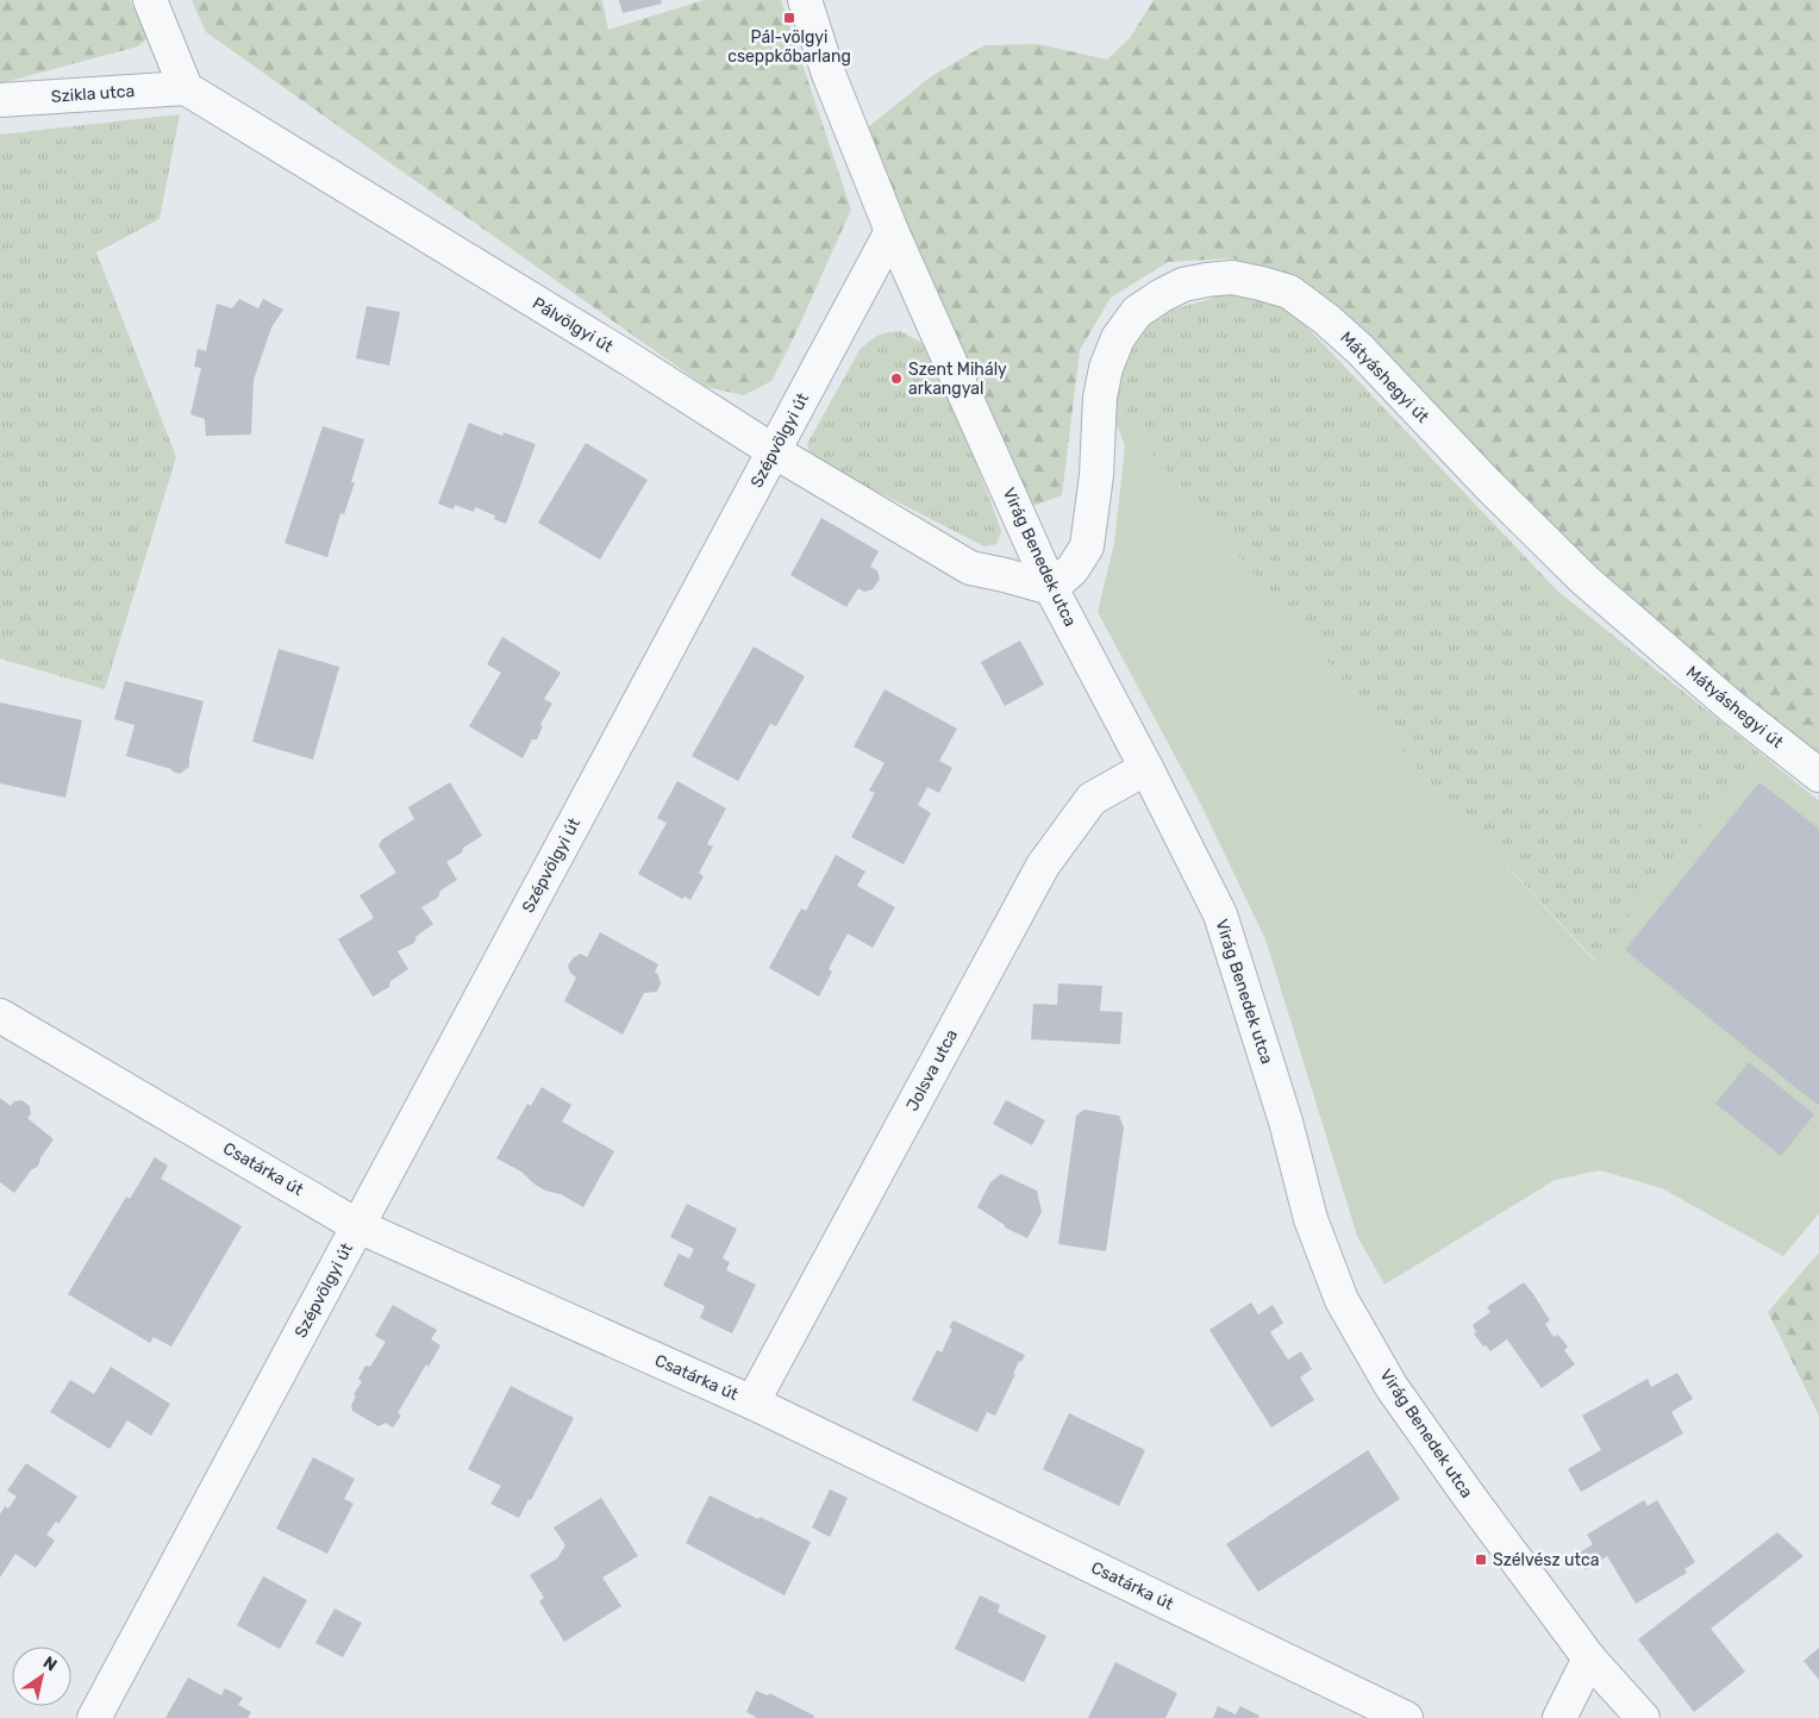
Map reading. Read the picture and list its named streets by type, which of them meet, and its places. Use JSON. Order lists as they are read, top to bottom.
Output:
{
  "streets": {
    "street": [
      "Szikla utca",
      "Pálvölgyi út",
      "Mátyáshegyi út",
      "Szépvölgyi út",
      "Virág Benedek utca",
      "Jolsva utca",
      "Csatárka út"
    ]
  },
  "crossings": [
    ["Szikla utca", "Pálvölgyi út"],
    ["Pálvölgyi út", "Mátyáshegyi út"],
    ["Pálvölgyi út", "Szépvölgyi út"],
    ["Pálvölgyi út", "Virág Benedek utca"],
    ["Mátyáshegyi út", "Virág Benedek utca"],
    ["Szépvölgyi út", "Virág Benedek utca"],
    ["Szépvölgyi út", "Csatárka út"],
    ["Virág Benedek utca", "Jolsva utca"],
    ["Jolsva utca", "Csatárka út"]
  ],
  "places": {
    "transit": ["Pál-völgyi cseppkőbarlang", "Szélvész utca"],
    "other": ["Szent Mihály arkangyal"]
  },
  "north": "top right"
}
